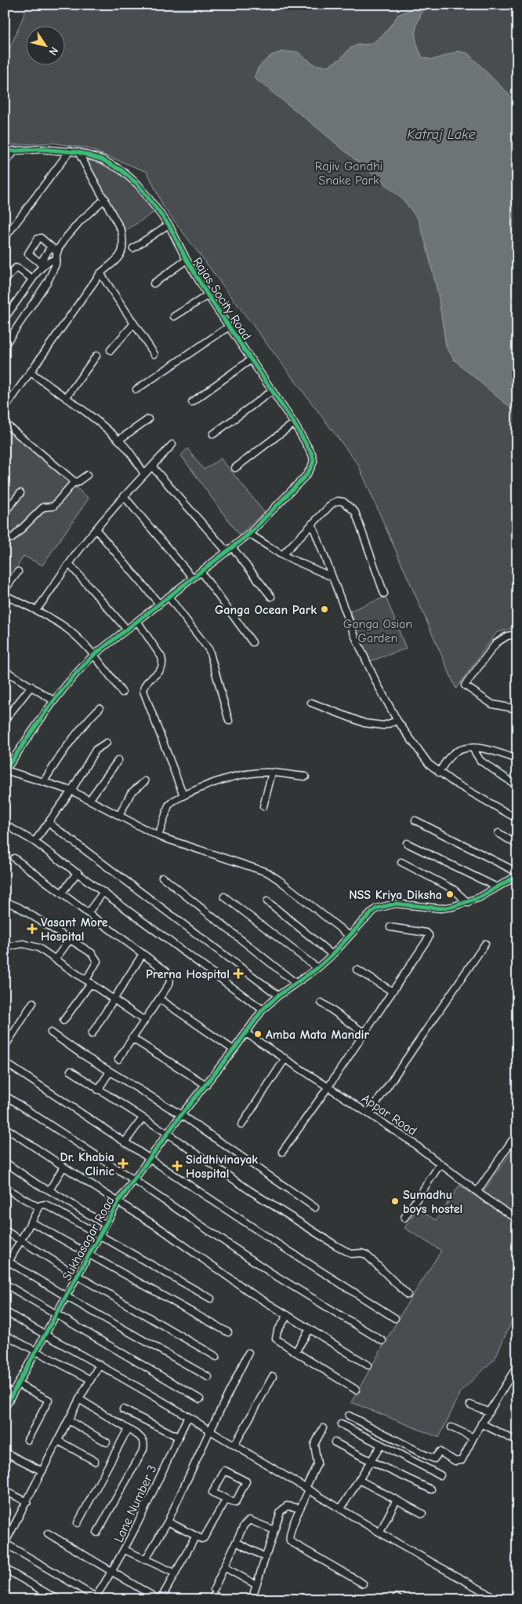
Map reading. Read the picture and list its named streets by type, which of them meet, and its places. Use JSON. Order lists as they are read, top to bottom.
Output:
{
  "streets": {
    "street": [
      "Rajas Socity Road",
      "Appar Road",
      "Sukhasagar Road",
      "Lane Number 3"
    ]
  },
  "crossings": [
    ["Appar Road", "Sukhasagar Road"]
  ],
  "water": ["Katraj Lake"],
  "parks": ["Rajiv Gandhi Snake Park", "Ganga Osian Garden"],
  "places": {
    "other": [
      "Ganga Ocean Park",
      "NSS Kriya Diksha",
      "Amba Mata Mandir",
      "Sumadhu boys hostel"
    ],
    "health": [
      "Vasant More Hospital",
      "Prerna Hospital",
      "Dr. Khabia Clinic",
      "Siddhivinayak Hospital"
    ]
  },
  "north": "bottom right"
}
